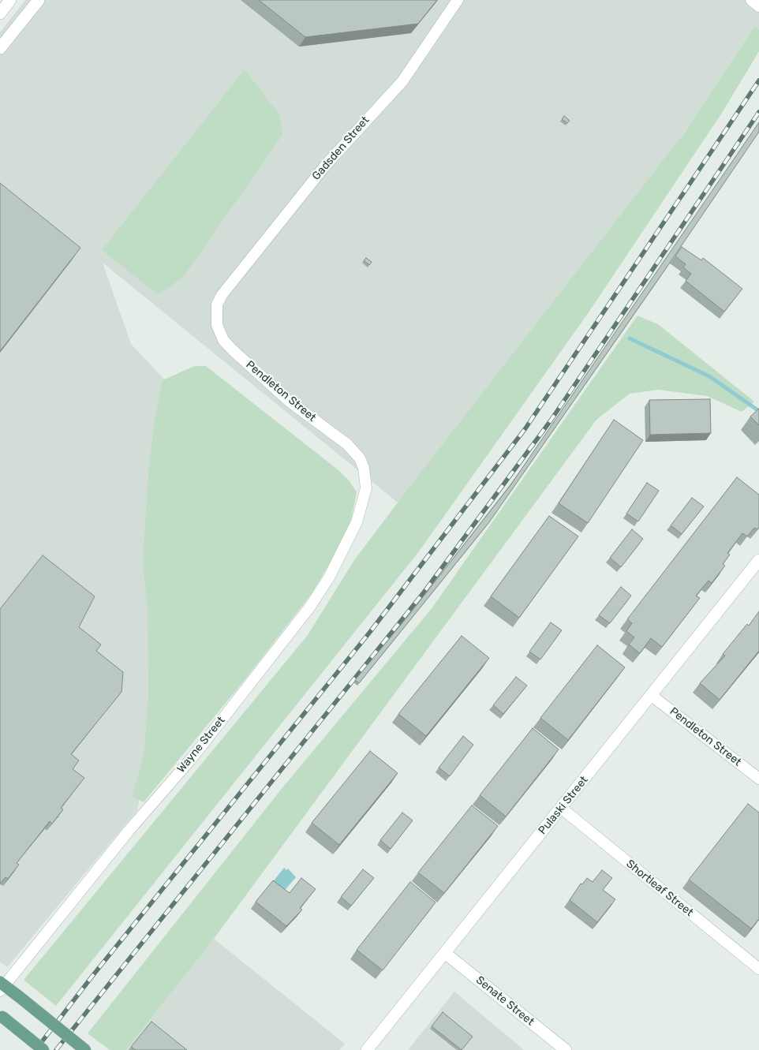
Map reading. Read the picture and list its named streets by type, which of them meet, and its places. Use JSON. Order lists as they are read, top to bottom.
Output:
{
  "streets": {
    "street": [
      "Gadsden Street",
      "Pendleton Street",
      "Wayne Street",
      "Pulaski Street",
      "Shortleaf Street",
      "Senate Street"
    ]
  },
  "crossings": [
    ["Gadsden Street", "Pendleton Street"],
    ["Pendleton Street", "Wayne Street"],
    ["Pendleton Street", "Pulaski Street"],
    ["Pulaski Street", "Shortleaf Street"],
    ["Pulaski Street", "Senate Street"]
  ]
}
